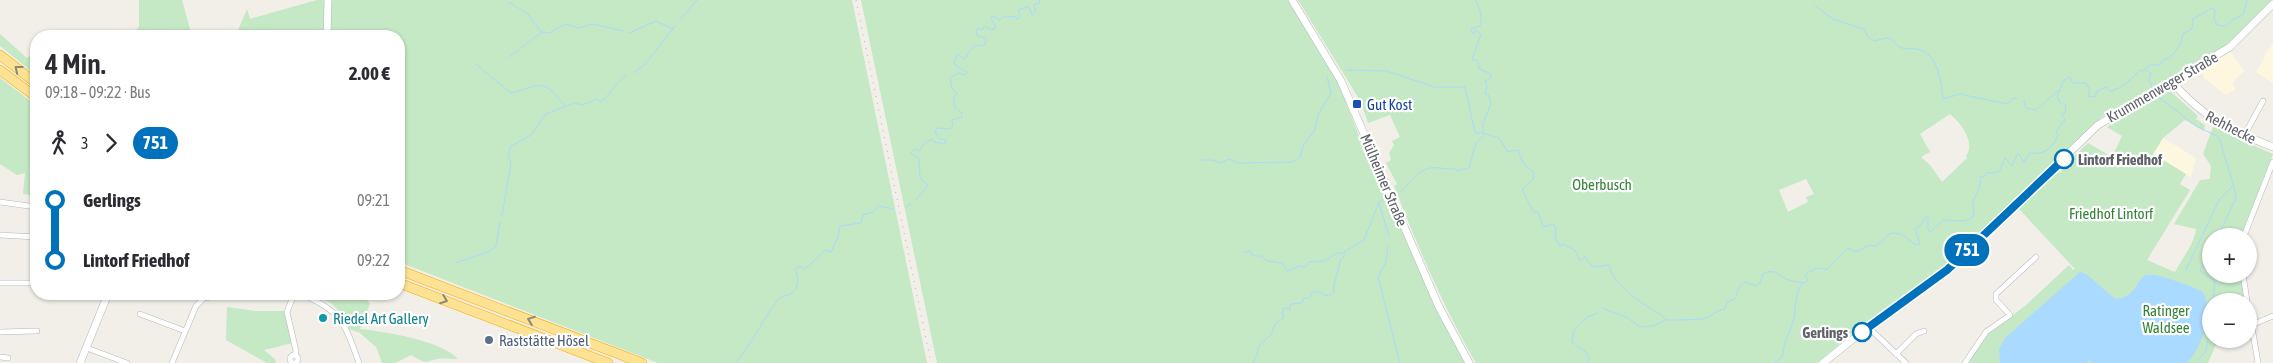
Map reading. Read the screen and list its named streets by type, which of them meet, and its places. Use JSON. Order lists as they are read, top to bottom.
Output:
{
  "streets": {
    "main road": ["Krummenweger Straße", "Rehhecke", "Mülheimer Straße"]
  },
  "crossings": [
    ["Krummenweger Straße", "Rehhecke"]
  ],
  "parks": ["Oberbusch", "Friedhof Lintorf", "Ratinger Waldsee"],
  "places": {
    "transit": ["Gut Kost"],
    "other": [
      "Lintorf Friedhof",
      "Riedel Art Gallery",
      "Gerlings",
      "Raststätte Hösel"
    ]
  },
  "lines": ["bus line 751"],
  "page": {
    "on_map": "751",
    "heading": ["4 Min.", "09:18 – 09:22 · Bus", "2.00 €"],
    "legs": ["3", "751"],
    "list": [
      {
        "name": "Gerlings",
        "value": "09:21"
      },
      {
        "name": "Lintorf Friedhof",
        "value": "09:22"
      }
    ],
    "map_buttons": ["+", "−"]
  }
}
